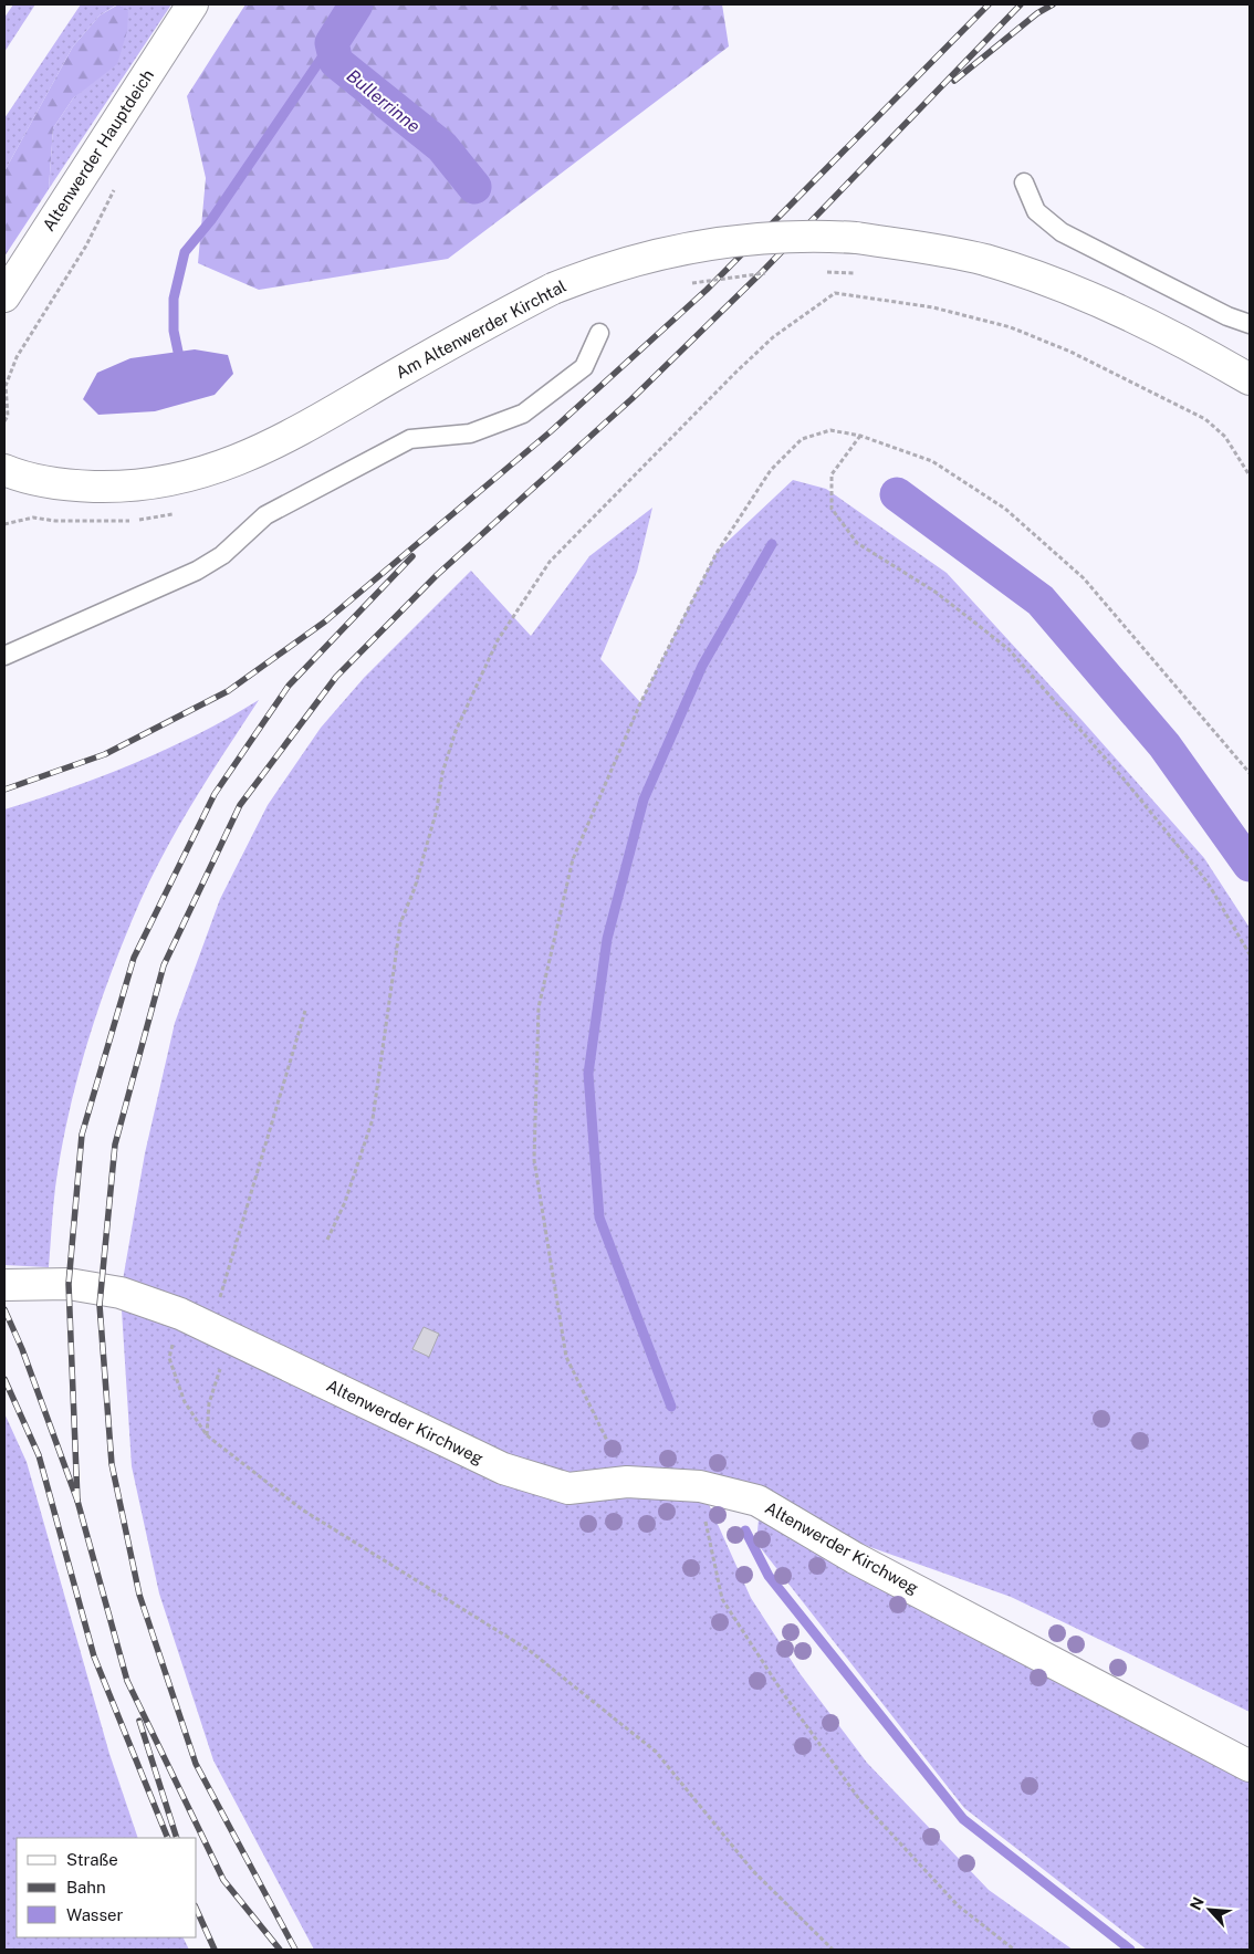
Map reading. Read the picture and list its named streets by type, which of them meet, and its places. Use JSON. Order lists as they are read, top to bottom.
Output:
{
  "streets": {
    "street": ["Altenwerder Hauptdeich", "Am Altenwerder Kirchtal", "Altenwerder Kirchweg"]
  },
  "water": ["Bullerrinne"],
  "legend": ["Straße", "Bahn", "Wasser"],
  "north": "top left"
}
